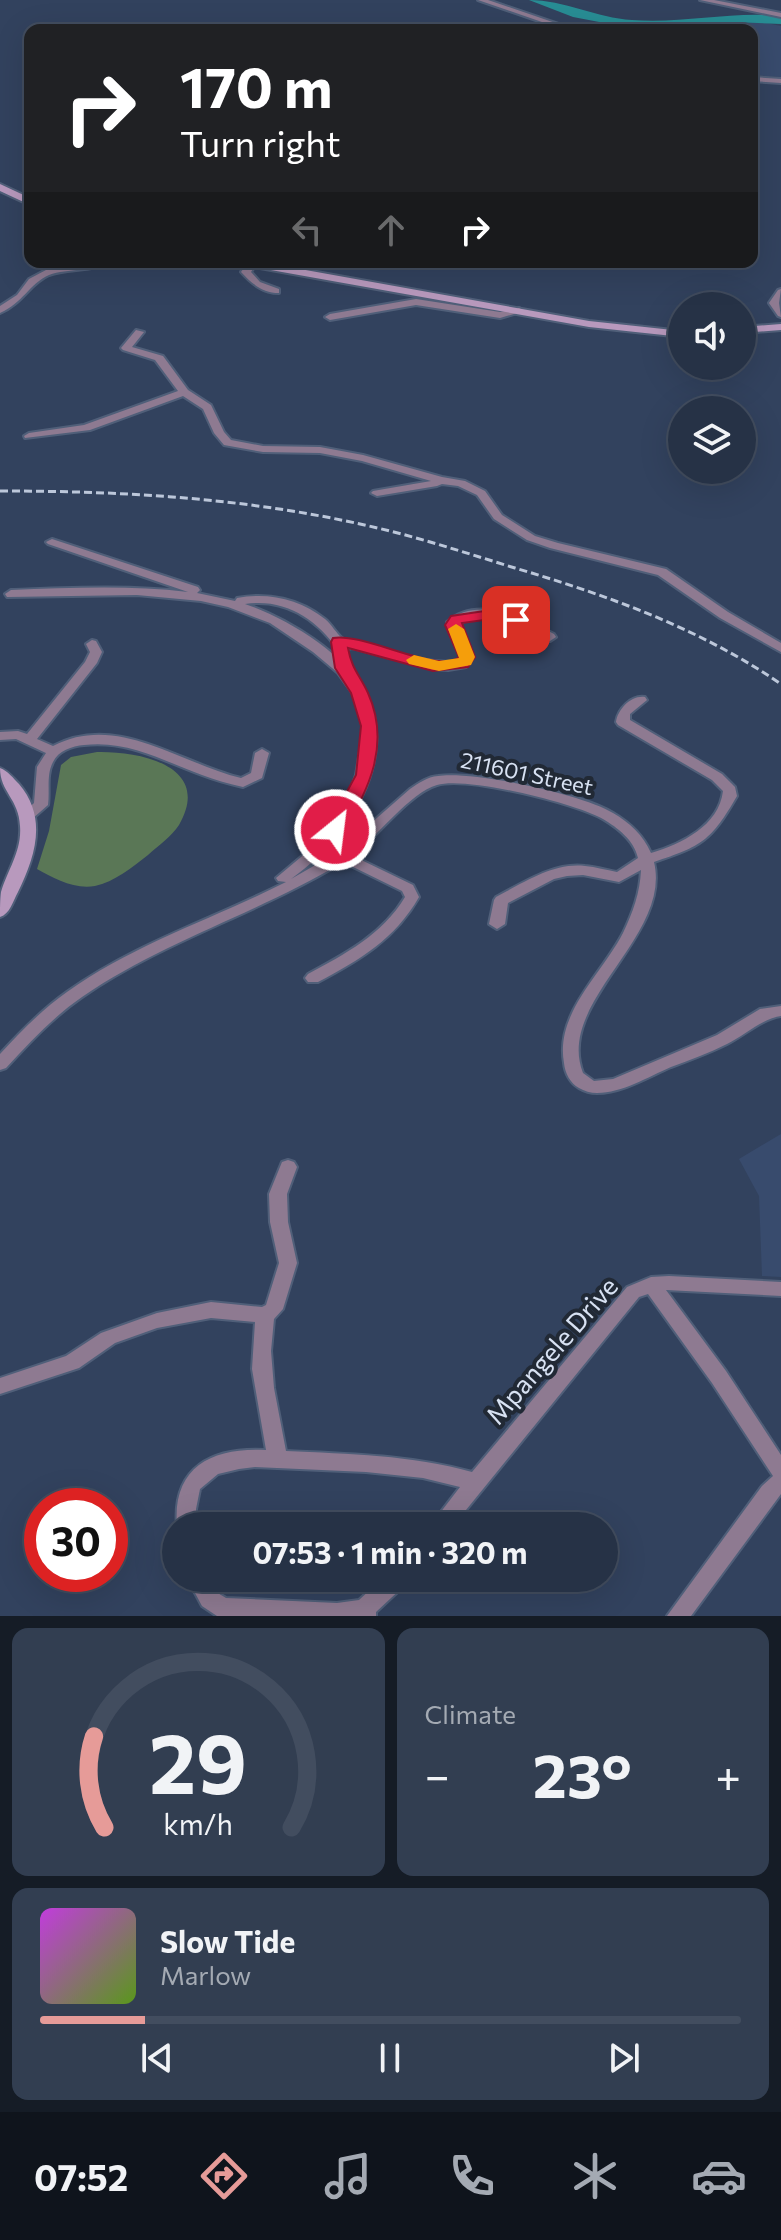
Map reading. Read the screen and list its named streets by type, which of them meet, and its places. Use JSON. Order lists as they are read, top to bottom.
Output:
{
  "streets": {
    "street": ["211601 Street", "Mpangele Drive"]
  },
  "page": {
    "turn": ["170 m", "Turn right"],
    "limit": "30",
    "trip": "07:53 · 1 min · 320 m",
    "tile": "Climate",
    "heat": ["−", "23°", "+"],
    "song": ["Slow Tide", "Marlow"],
    "tabs": "07:52",
    "gauge": ["29", "km/h"]
  }
}
